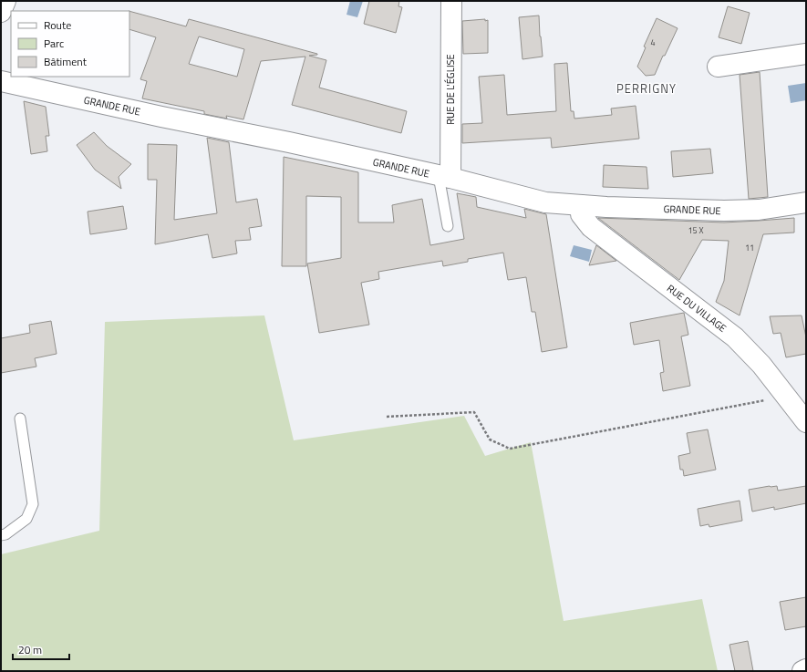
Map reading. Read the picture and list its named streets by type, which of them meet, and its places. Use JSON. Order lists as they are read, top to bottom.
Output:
{
  "streets": {
    "street": ["RUE DE L'ÉGLISE", "GRANDE RUE", "RUE DU VILLAGE"]
  },
  "crossings": [
    ["RUE DE L'ÉGLISE", "GRANDE RUE"],
    ["GRANDE RUE", "RUE DU VILLAGE"]
  ],
  "districts": ["PERRIGNY"],
  "house_numbers": ["4", "15 X", "11"],
  "legend": ["Route", "Parc", "Bâtiment"],
  "scale_bar": "20 m"
}
